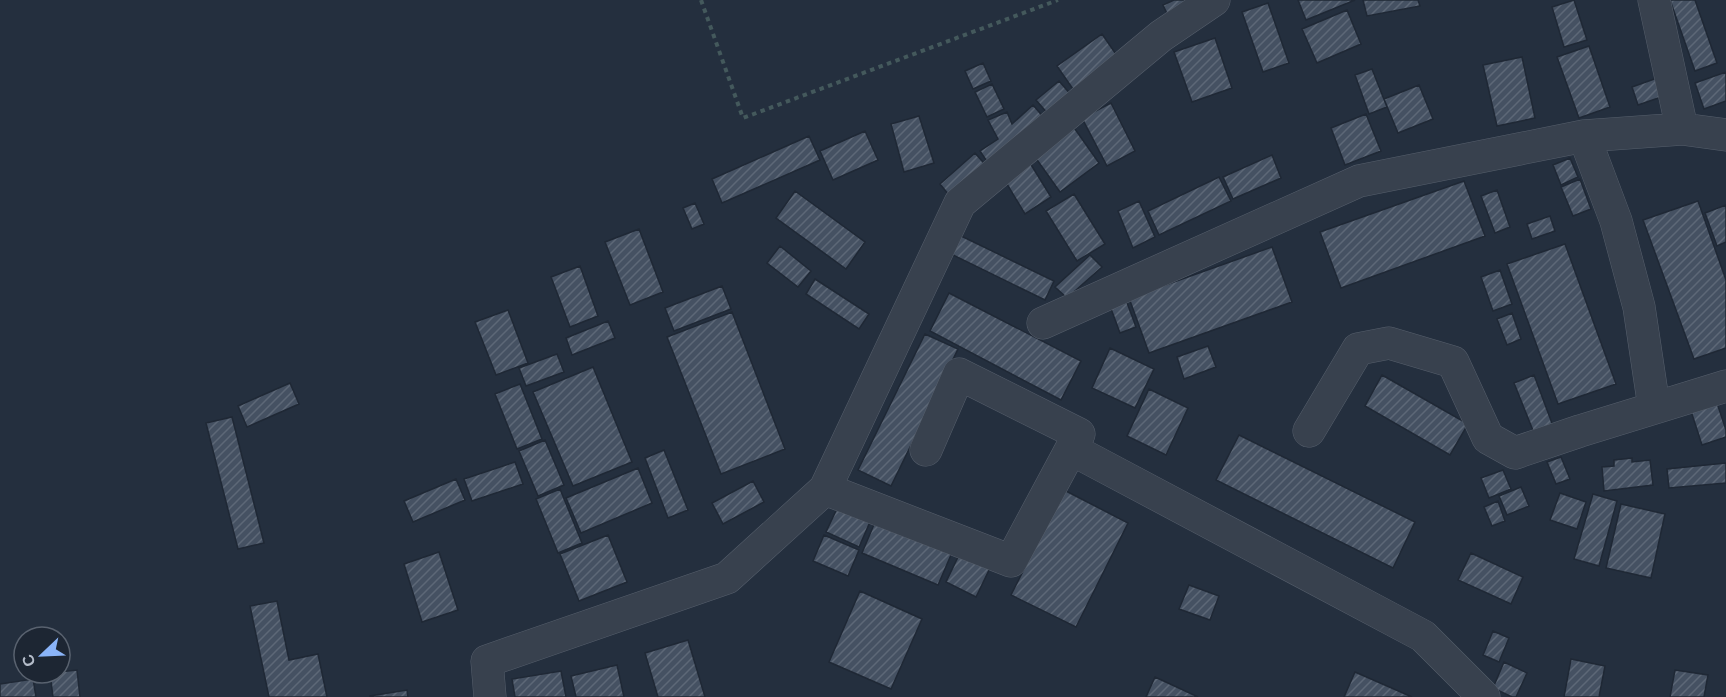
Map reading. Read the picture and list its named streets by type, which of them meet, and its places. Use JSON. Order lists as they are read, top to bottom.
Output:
{
  "north": "bottom left"
}
